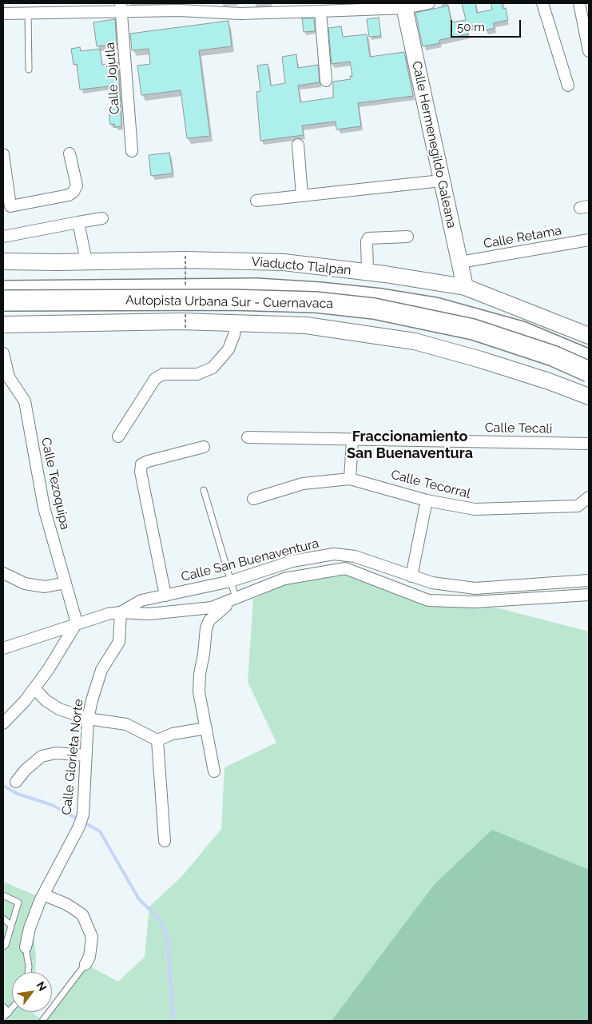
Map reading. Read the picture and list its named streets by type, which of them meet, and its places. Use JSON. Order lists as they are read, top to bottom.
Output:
{
  "streets": {
    "highway": ["Viaducto Tlalpan", "Autopista Urbana Sur - Cuernavaca"],
    "main road": ["Calle Hermenegildo Galeana"],
    "street": [
      "Calle Jojutla",
      "Calle Retama",
      "Calle Tecali",
      "Calle Tezoquipa",
      "Calle Tecorral",
      "Calle San Buenaventura",
      "Calle Glorieta Norte"
    ]
  },
  "crossings": [
    ["Calle Hermenegildo Galeana", "Calle Retama"],
    ["Calle Hermenegildo Galeana", "Viaducto Tlalpan"],
    ["Viaducto Tlalpan", "Autopista Urbana Sur - Cuernavaca"],
    ["Calle Tezoquipa", "Calle San Buenaventura"],
    ["Calle San Buenaventura", "Calle Glorieta Norte"]
  ],
  "districts": ["Fraccionamiento San Buenaventura"],
  "scale_bar": "50 m",
  "north": "top right"
}
